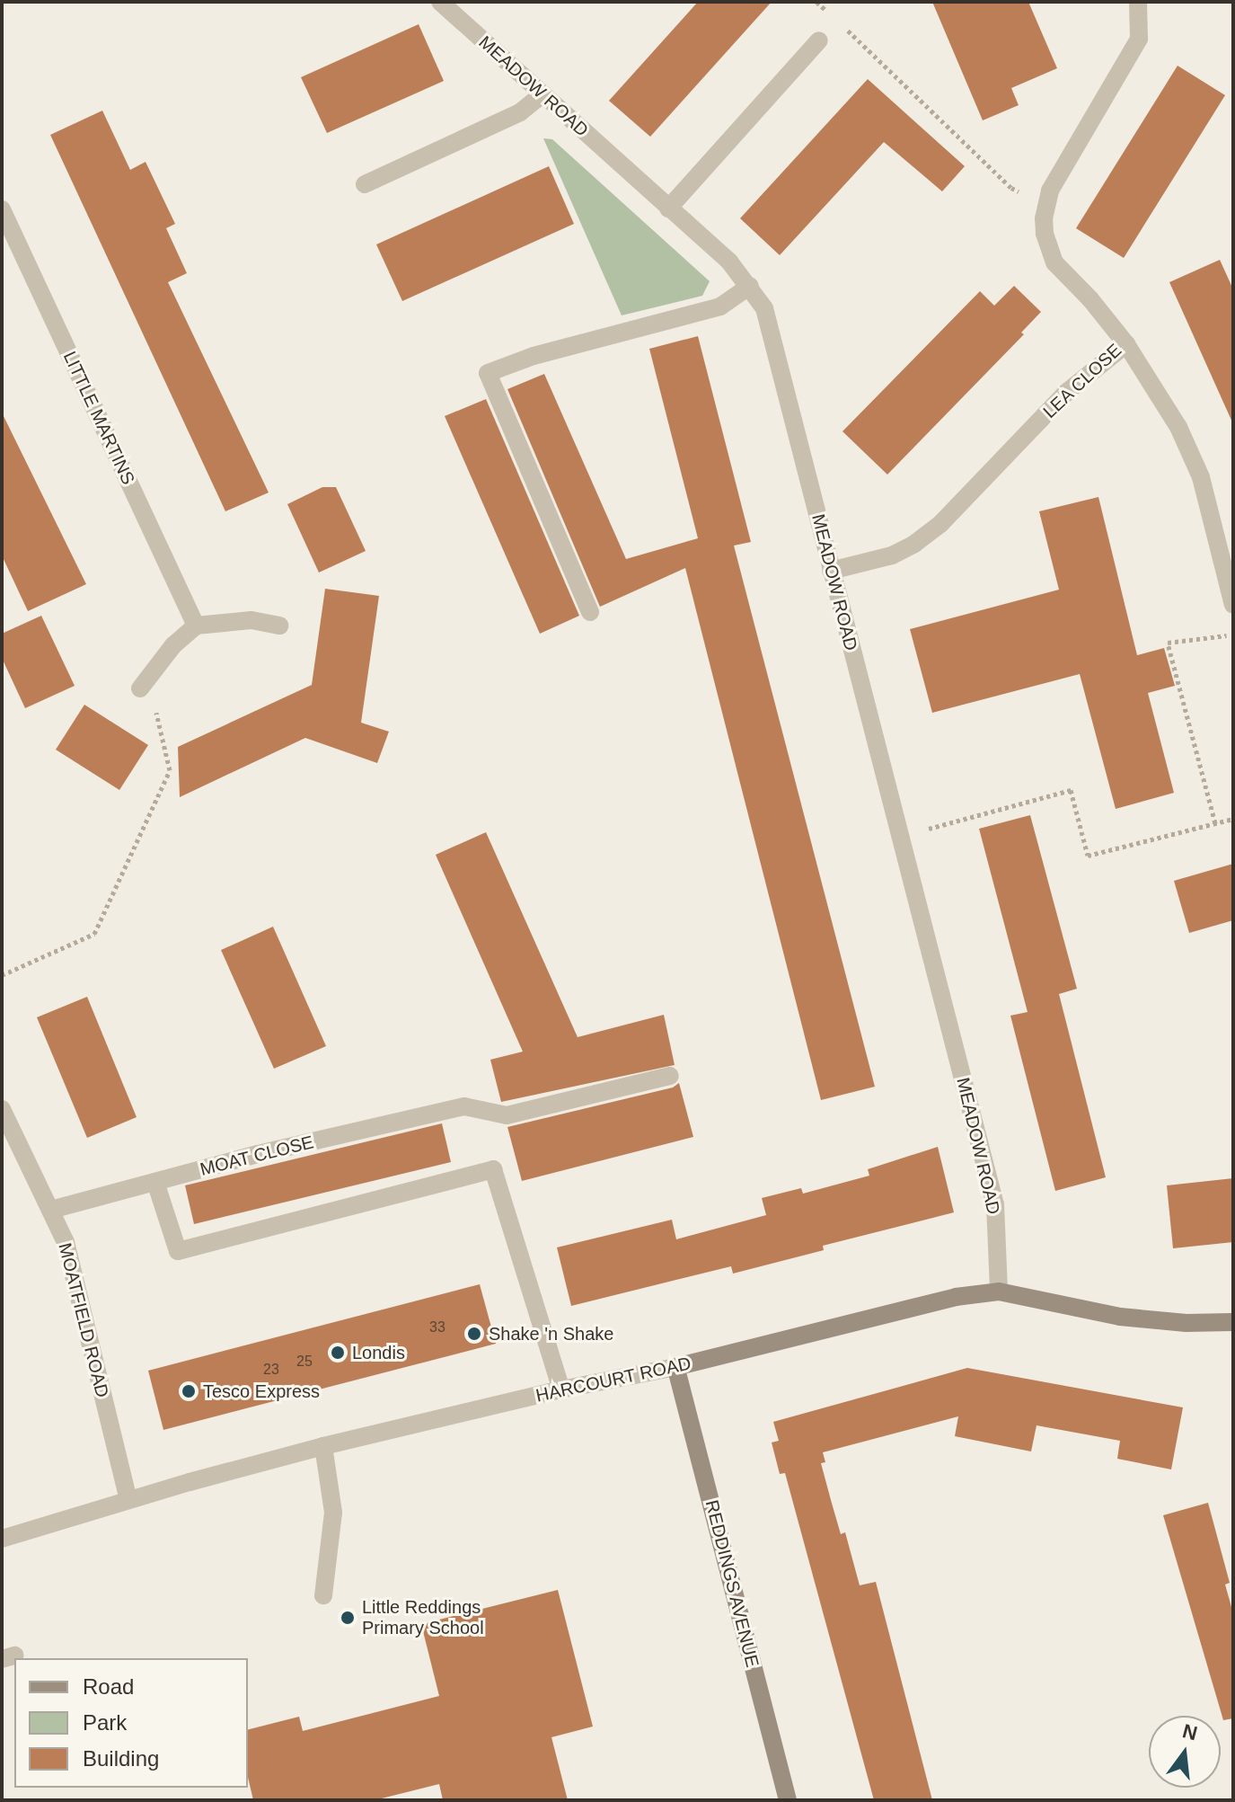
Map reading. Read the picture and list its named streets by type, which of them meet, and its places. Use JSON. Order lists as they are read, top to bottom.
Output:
{
  "streets": {
    "street": [
      "MEADOW ROAD",
      "LEA CLOSE",
      "LITTLE MARTINS",
      "MOAT CLOSE",
      "MOATFIELD ROAD",
      "HARCOURT ROAD",
      "REDDINGS AVENUE"
    ]
  },
  "crossings": [
    ["MEADOW ROAD", "LEA CLOSE"],
    ["MEADOW ROAD", "HARCOURT ROAD"],
    ["MOAT CLOSE", "MOATFIELD ROAD"],
    ["MOATFIELD ROAD", "HARCOURT ROAD"],
    ["HARCOURT ROAD", "REDDINGS AVENUE"]
  ],
  "places": [
    "Shake 'n Shake",
    "Londis",
    "Tesco Express",
    "Little Reddings Primary School"
  ],
  "house_numbers": ["33", "25", "23"],
  "legend": ["Road", "Park", "Building"],
  "north": "top"
}
